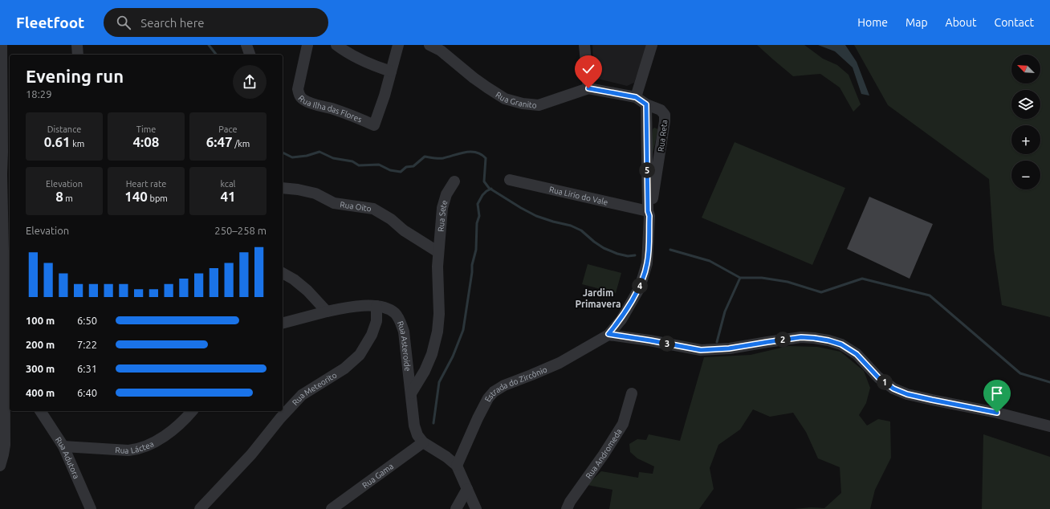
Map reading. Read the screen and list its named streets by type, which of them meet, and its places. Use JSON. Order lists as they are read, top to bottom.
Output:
{
  "streets": {
    "street": [
      "Rua Granito",
      "Rua Ilha das Flores",
      "Rua Reta",
      "Rua Lirio do Vale",
      "Rua Oito",
      "Rua Sete",
      "Rua Asteroide",
      "Estrada do Zircônio",
      "Rua Meteorito",
      "Rua Láctea",
      "Rua Andromeda",
      "Rua Adutora",
      "Rua Gama"
    ]
  },
  "crossings": [
    ["Rua Granito", "Rua Reta"],
    ["Rua Reta", "Rua Lirio do Vale"],
    ["Rua Reta", "Estrada do Zircônio"],
    ["Rua Oito", "Rua Sete"],
    ["Rua Sete", "Rua Asteroide"],
    ["Rua Asteroide", "Estrada do Zircônio"],
    ["Rua Asteroide", "Rua Meteorito"],
    ["Rua Asteroide", "Rua Gama"],
    ["Rua Láctea", "Rua Adutora"]
  ],
  "districts": ["Jardim Primavera"],
  "north": "top left",
  "page": {
    "header": "Fleetfoot",
    "search": "Search here",
    "nav": [
      "Home",
      "Map",
      "About",
      "Contact"
    ],
    "map_buttons": ["+", "−"],
    "heading": ["Evening run", "18:29"],
    "stats": [
      ["Distance", "0.61 km"],
      ["Time", "4:08"],
      ["Pace", "6:47 /km"],
      ["Elevation", "8 m"],
      ["Heart rate", "140 bpm"],
      ["kcal", "41"]
    ],
    "pins": [
      "5",
      "4",
      "2",
      "3",
      "1"
    ],
    "chart": ["Elevation", "250–258 m"],
    "list": [
      {
        "name": "100 m",
        "note": "6:50"
      },
      {
        "name": "200 m",
        "note": "7:22"
      },
      {
        "name": "300 m",
        "note": "6:31"
      },
      {
        "name": "400 m",
        "note": "6:40"
      }
    ]
  }
}
